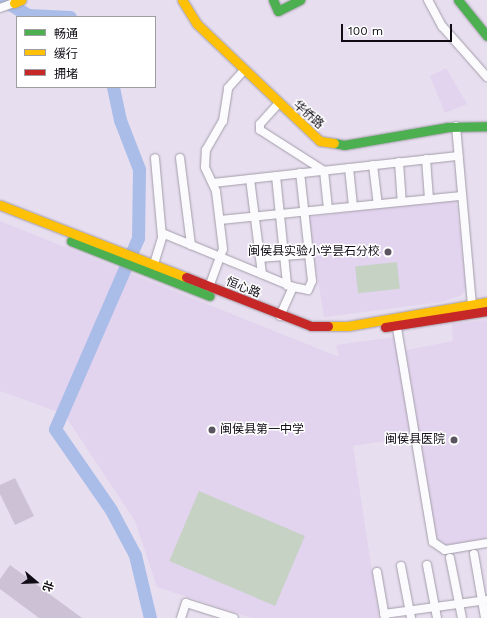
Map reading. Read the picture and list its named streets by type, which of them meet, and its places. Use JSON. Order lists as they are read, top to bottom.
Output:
{
  "streets": {
    "main road": ["华侨路", "恒心路"]
  },
  "places": ["闽侯县实验小学昙石分校", "闽侯县第一中学", "闽侯县医院"],
  "legend": ["畅通", "缓行", "拥堵"],
  "scale_bar": "100 m",
  "north": "right"
}
